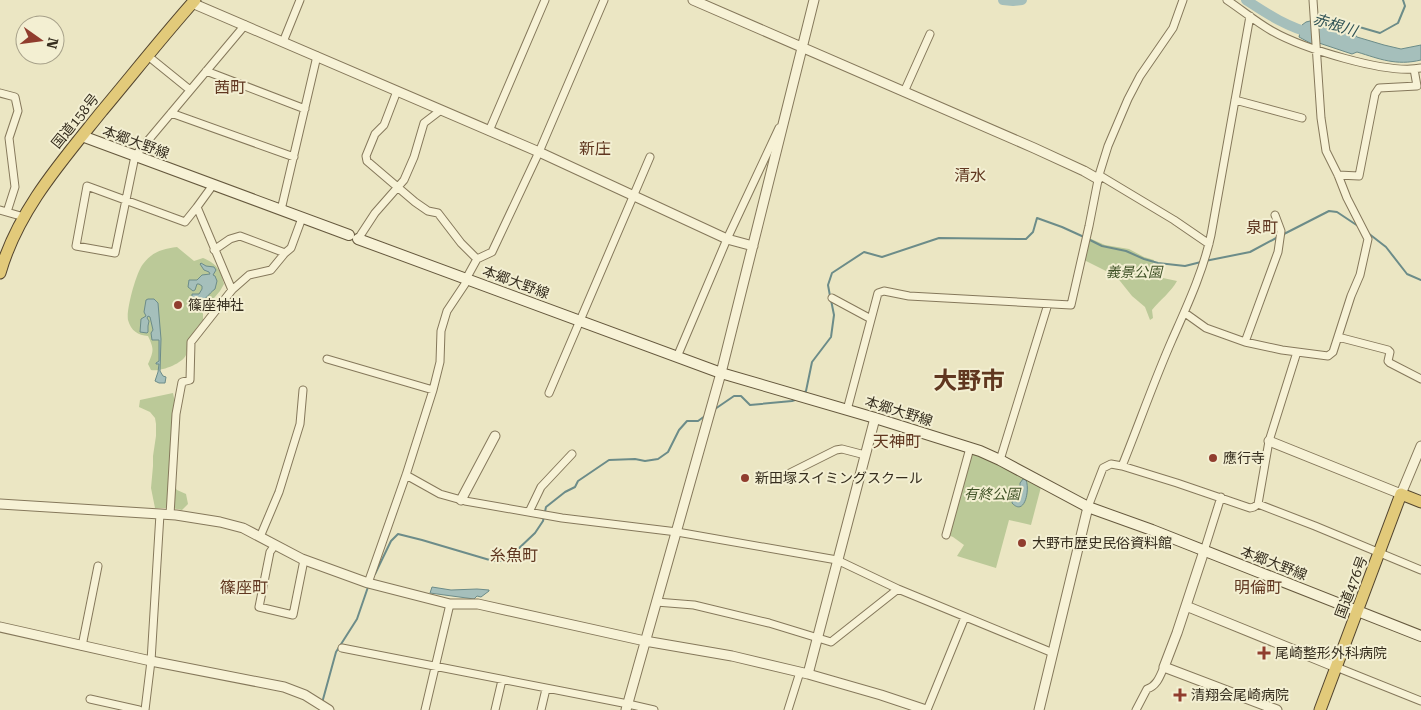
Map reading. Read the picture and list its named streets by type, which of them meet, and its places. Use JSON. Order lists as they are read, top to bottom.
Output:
{
  "streets": {
    "highway": ["国道158号", "国道476号"],
    "main road": ["本郷大野線"]
  },
  "crossings": [
    ["国道158号", "本郷大野線"],
    ["本郷大野線", "国道476号"]
  ],
  "districts": [
    "茜町",
    "新庄",
    "清水",
    "泉町",
    "大野市",
    "天神町",
    "糸魚町",
    "篠座町",
    "明倫町"
  ],
  "water": ["赤根川"],
  "parks": ["義景公園", "有終公園"],
  "places": {
    "other": [
      "篠座神社",
      "應行寺",
      "新田塚スイミングスクール",
      "大野市歴史民俗資料館"
    ],
    "health": ["尾崎整形外科病院", "清翔会尾崎病院"]
  },
  "north": "right"
}
